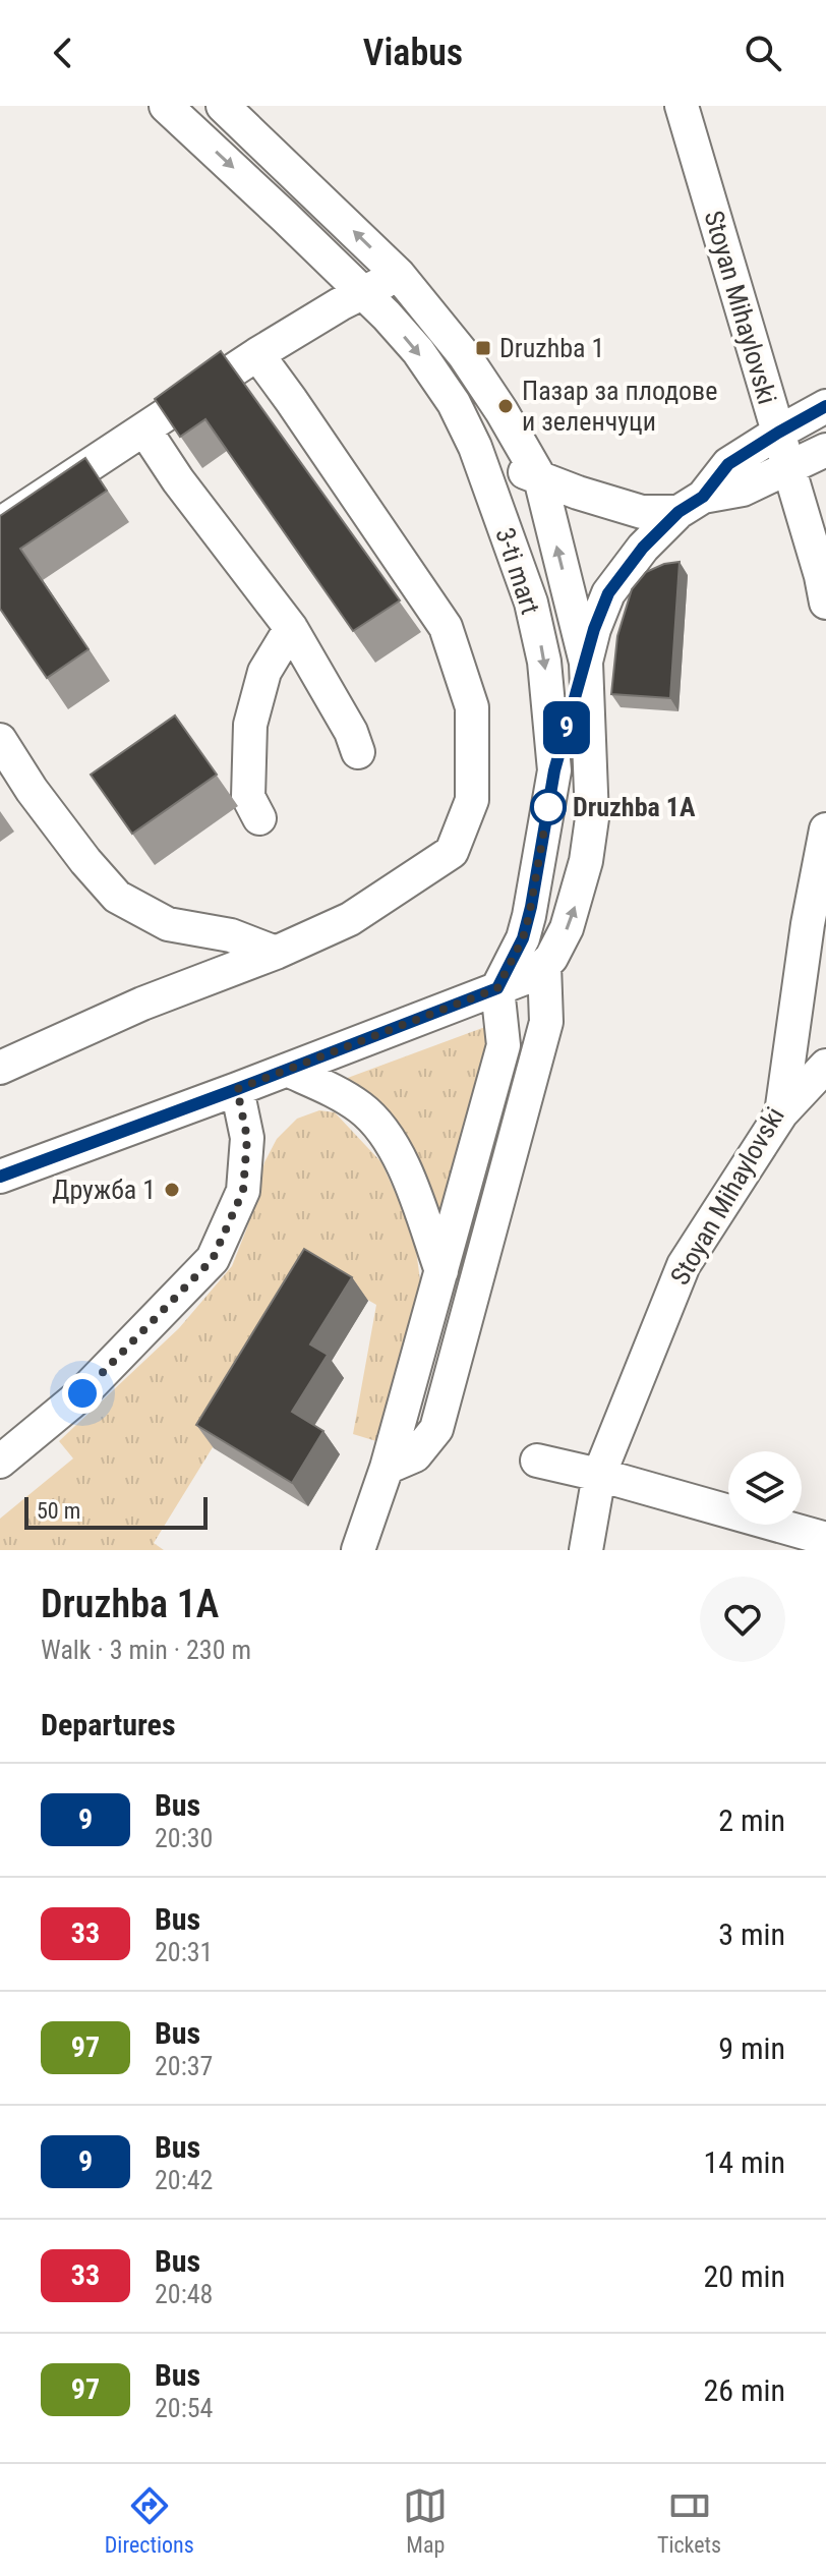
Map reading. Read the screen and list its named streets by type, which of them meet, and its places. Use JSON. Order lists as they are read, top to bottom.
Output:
{
  "streets": {
    "street": ["Stoyan Mihaylovski", "3-ti mart"]
  },
  "places": {
    "transit": ["Druzhba 1"],
    "other": ["Пазар за плодове и зеленчуци", "Druzhba 1A", "Дружба 1"]
  },
  "lines": ["bus line 9"],
  "scale_bar": "50 m",
  "page": {
    "header": "Viabus",
    "on_map": "9",
    "scale": "50 m",
    "heading": [
      ["Druzhba 1A", "Walk · 3 min · 230 m"],
      "Departures"
    ],
    "list": [
      {
        "mark": "9",
        "name": "Bus",
        "note": "20:30",
        "value": "2 min"
      },
      {
        "mark": "33",
        "name": "Bus",
        "note": "20:31",
        "value": "3 min"
      },
      {
        "mark": "97",
        "name": "Bus",
        "note": "20:37",
        "value": "9 min"
      },
      {
        "mark": "9",
        "name": "Bus",
        "note": "20:42",
        "value": "14 min"
      },
      {
        "mark": "33",
        "name": "Bus",
        "note": "20:48",
        "value": "20 min"
      },
      {
        "mark": "97",
        "name": "Bus",
        "note": "20:54",
        "value": "26 min"
      }
    ],
    "tabs": ["Directions", "Map", "Tickets"]
  }
}
